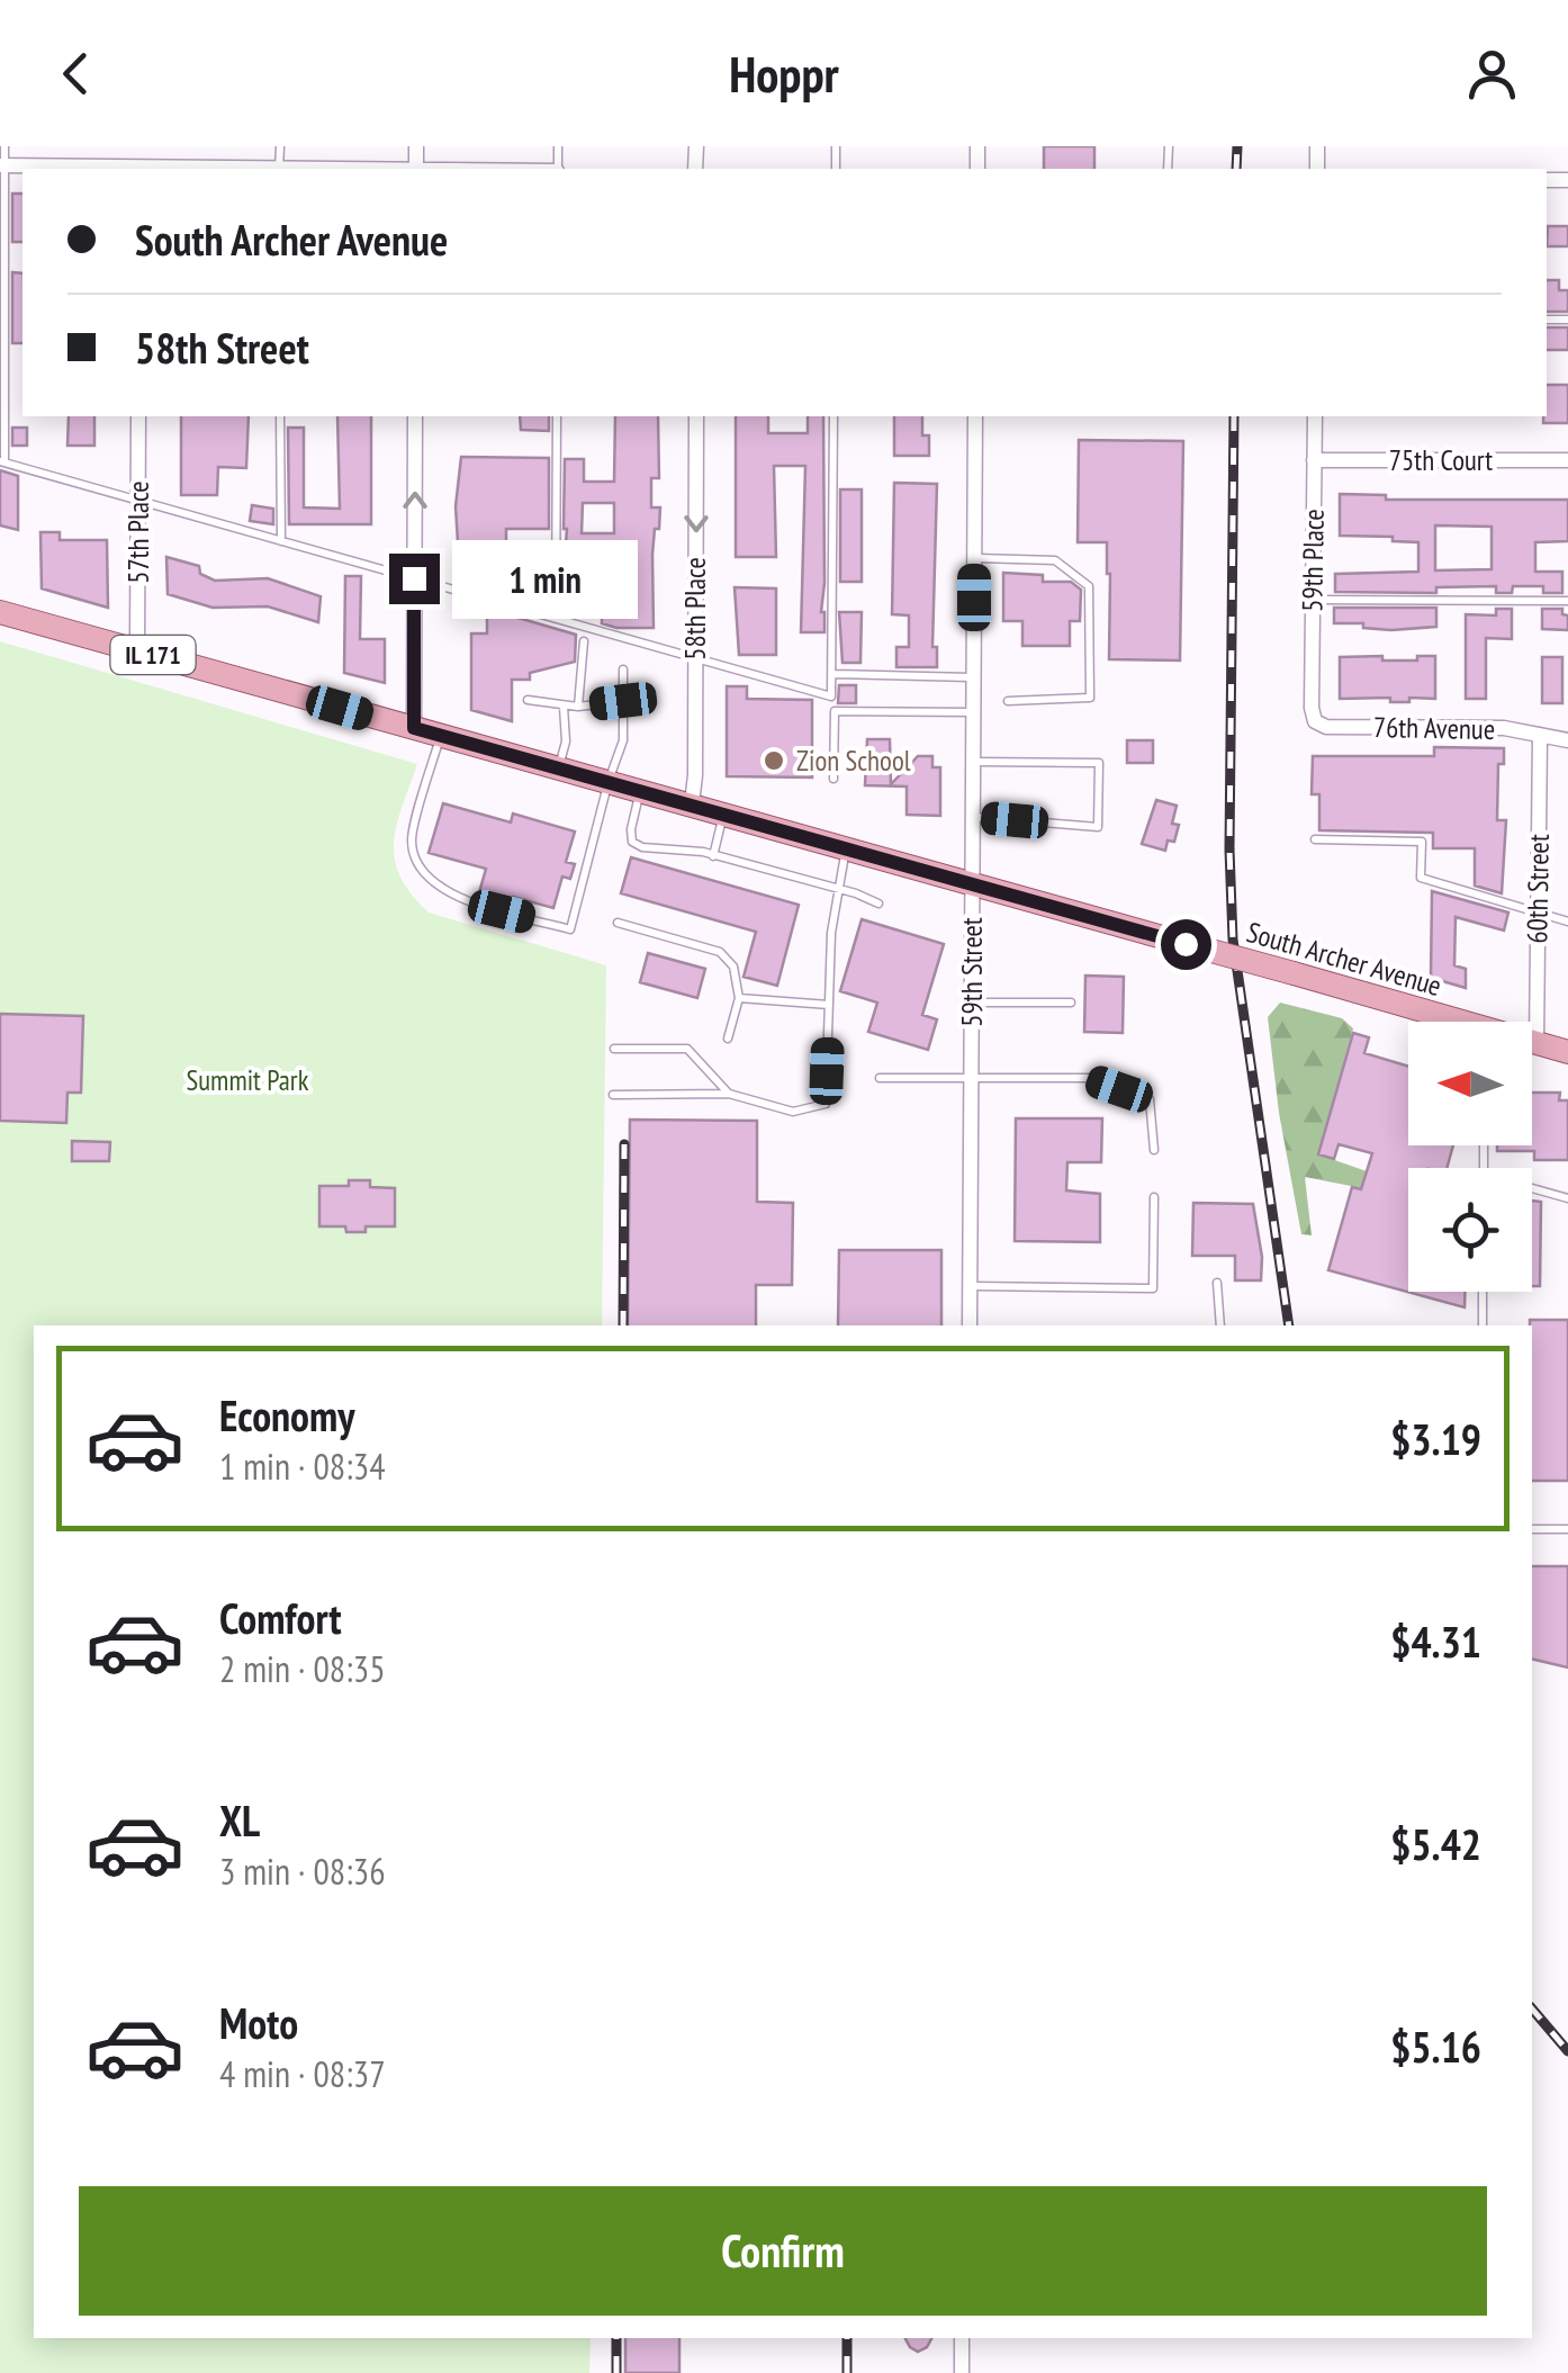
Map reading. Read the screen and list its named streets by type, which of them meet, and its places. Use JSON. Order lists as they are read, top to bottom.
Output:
{
  "streets": {
    "main road": ["IL 171", "South Archer Avenue"],
    "street": [
      "75th Court",
      "57th Place",
      "59th Place",
      "58th Place",
      "76th Avenue",
      "60th Street",
      "59th Street"
    ]
  },
  "crossings": [
    ["75th Court", "59th Place"],
    ["57th Place", "South Archer Avenue"],
    ["59th Place", "76th Avenue"],
    ["58th Place", "South Archer Avenue"],
    ["76th Avenue", "60th Street"],
    ["60th Street", "South Archer Avenue"],
    ["South Archer Avenue", "59th Street"]
  ],
  "one_way": ["58th Place"],
  "parks": ["Summit Park"],
  "places": ["Zion School"],
  "north": "left",
  "page": {
    "header": "Hoppr",
    "banner": ["South Archer Avenue", "58th Street"],
    "bubble": "1 min",
    "list": [
      {
        "name": "Economy",
        "note": "1 min · 08:34",
        "value": "$3.19"
      },
      {
        "name": "Comfort",
        "note": "2 min · 08:35",
        "value": "$4.31"
      },
      {
        "name": "XL",
        "note": "3 min · 08:36",
        "value": "$5.42"
      },
      {
        "name": "Moto",
        "note": "4 min · 08:37",
        "value": "$5.16"
      }
    ],
    "buttons": "Confirm"
  }
}
